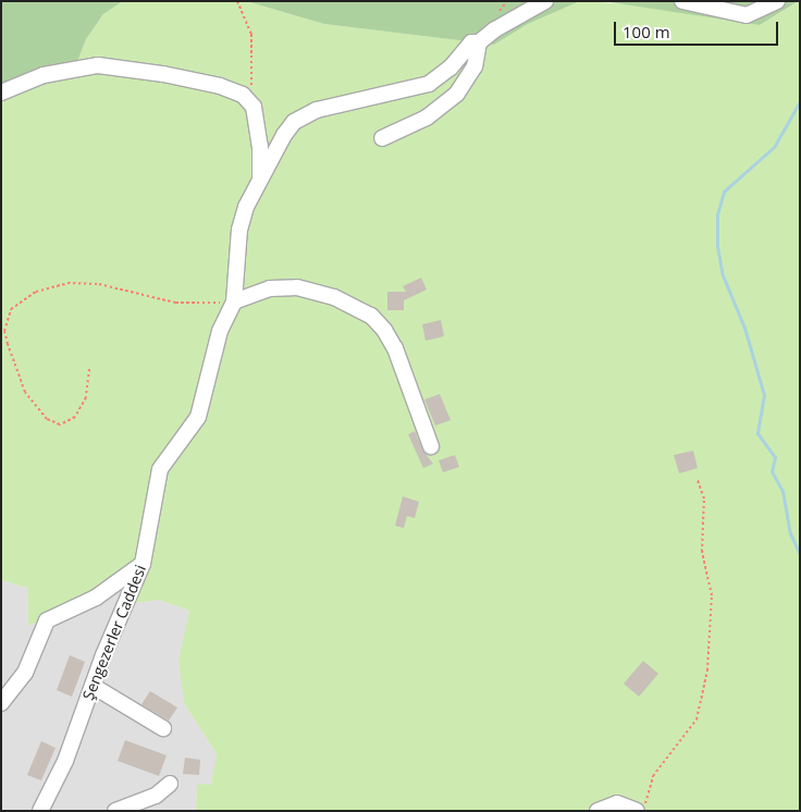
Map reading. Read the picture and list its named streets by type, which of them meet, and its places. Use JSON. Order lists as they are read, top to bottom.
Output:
{
  "streets": {
    "street": ["Şengezerler Caddesi"]
  },
  "scale_bar": "100 m"
}
